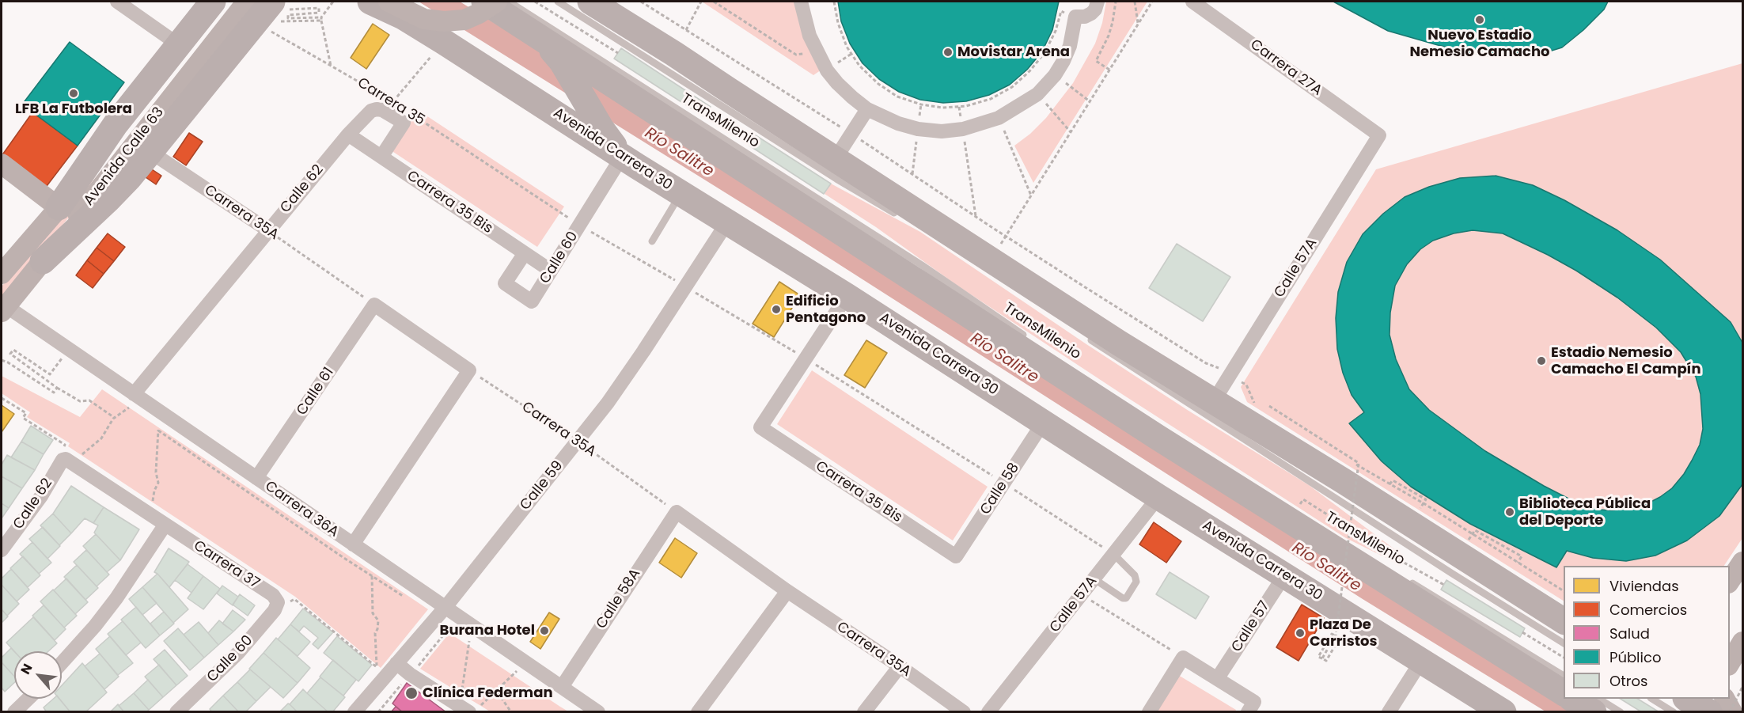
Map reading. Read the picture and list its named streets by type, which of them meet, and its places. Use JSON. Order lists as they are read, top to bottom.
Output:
{
  "streets": {
    "highway": ["Avenida Carrera 30"],
    "main road": ["Avenida Calle 63"],
    "street": [
      "Carrera 27A",
      "Calle 62",
      "Carrera 35 Bis",
      "Carrera 35A",
      "Calle 60",
      "Calle 57A",
      "Calle 61",
      "Calle 59",
      "Calle 58",
      "Carrera 36A",
      "Carrera 37",
      "Calle 58A",
      "Calle 57"
    ],
    "lane": ["TransMilenio"],
    "path": ["Carrera 35"]
  },
  "crossings": [
    ["Carrera 27A", "Calle 57A"],
    ["Carrera 35", "Calle 62"],
    ["Carrera 35", "Carrera 35 Bis"],
    ["Carrera 35", "Calle 60"],
    ["Carrera 35", "Calle 57A"],
    ["Carrera 35", "Calle 59"],
    ["Carrera 35", "Calle 58"],
    ["Avenida Carrera 30", "Calle 60"],
    ["Avenida Carrera 30", "Calle 57A"],
    ["Avenida Carrera 30", "Calle 59"],
    ["Avenida Carrera 30", "Calle 58"],
    ["Avenida Carrera 30", "Calle 57"],
    ["Avenida Calle 63", "Carrera 35A"],
    ["Calle 62", "Carrera 35 Bis"],
    ["Calle 62", "Carrera 35A"],
    ["Calle 62", "Carrera 36A"],
    ["Calle 62", "Carrera 37"],
    ["Carrera 35 Bis", "Calle 60"],
    ["Carrera 35 Bis", "Calle 58"],
    ["Carrera 35A", "Calle 61"],
    ["Carrera 35A", "Calle 59"],
    ["Carrera 35A", "Calle 58A"],
    ["Calle 60", "Carrera 37"],
    ["Calle 61", "Carrera 36A"],
    ["Calle 59", "Carrera 36A"],
    ["Carrera 36A", "Calle 58A"]
  ],
  "water": ["Río Salitre"],
  "places": [
    "Nuevo Estadio Nemesio Camacho",
    "Movistar Arena",
    "LFB La Futbolera",
    "Edificio Pentagono",
    "Estadio Nemesio Camacho El Campín",
    "Biblioteca Pública del Deporte",
    "Burana Hotel",
    "Plaza De Carristos",
    "Clínica Federman"
  ],
  "legend": [
    "Viviendas",
    "Comercios",
    "Salud",
    "Público",
    "Otros"
  ],
  "north": "top left"
}
